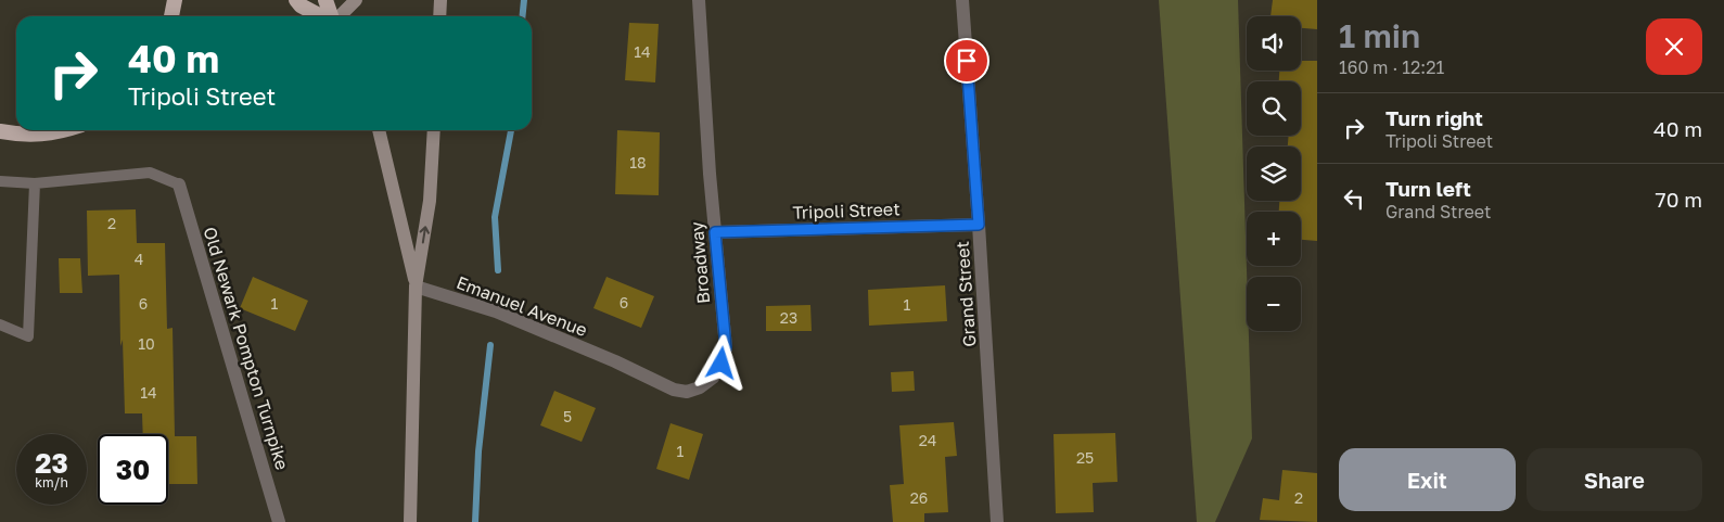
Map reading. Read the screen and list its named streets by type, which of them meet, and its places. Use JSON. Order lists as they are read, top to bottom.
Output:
{
  "streets": {
    "street": [
      "Tripoli Street",
      "Broadway",
      "Grand Street",
      "Emanuel Avenue",
      "Old Newark Pompton Turnpike"
    ]
  },
  "crossings": [
    ["Tripoli Street", "Broadway"],
    ["Tripoli Street", "Grand Street"],
    ["Broadway", "Emanuel Avenue"]
  ],
  "house_numbers": [
    "14",
    "18",
    "2",
    "4",
    "6",
    "6",
    "1",
    "1",
    "23",
    "10",
    "14",
    "5",
    "24",
    "1",
    "25",
    "26",
    "2"
  ],
  "page": {
    "heading": ["1 min", "160 m · 12:21"],
    "map_buttons": ["+", "−"],
    "turn": ["40 m", "Tripoli Street"],
    "list": [
      {
        "name": "Turn right",
        "note": "Tripoli Street",
        "value": "40 m"
      },
      {
        "name": "Turn left",
        "note": "Grand Street",
        "value": "70 m"
      }
    ],
    "speed": "23 km/h",
    "limit": "30",
    "buttons": ["Exit", "Share"]
  }
}
